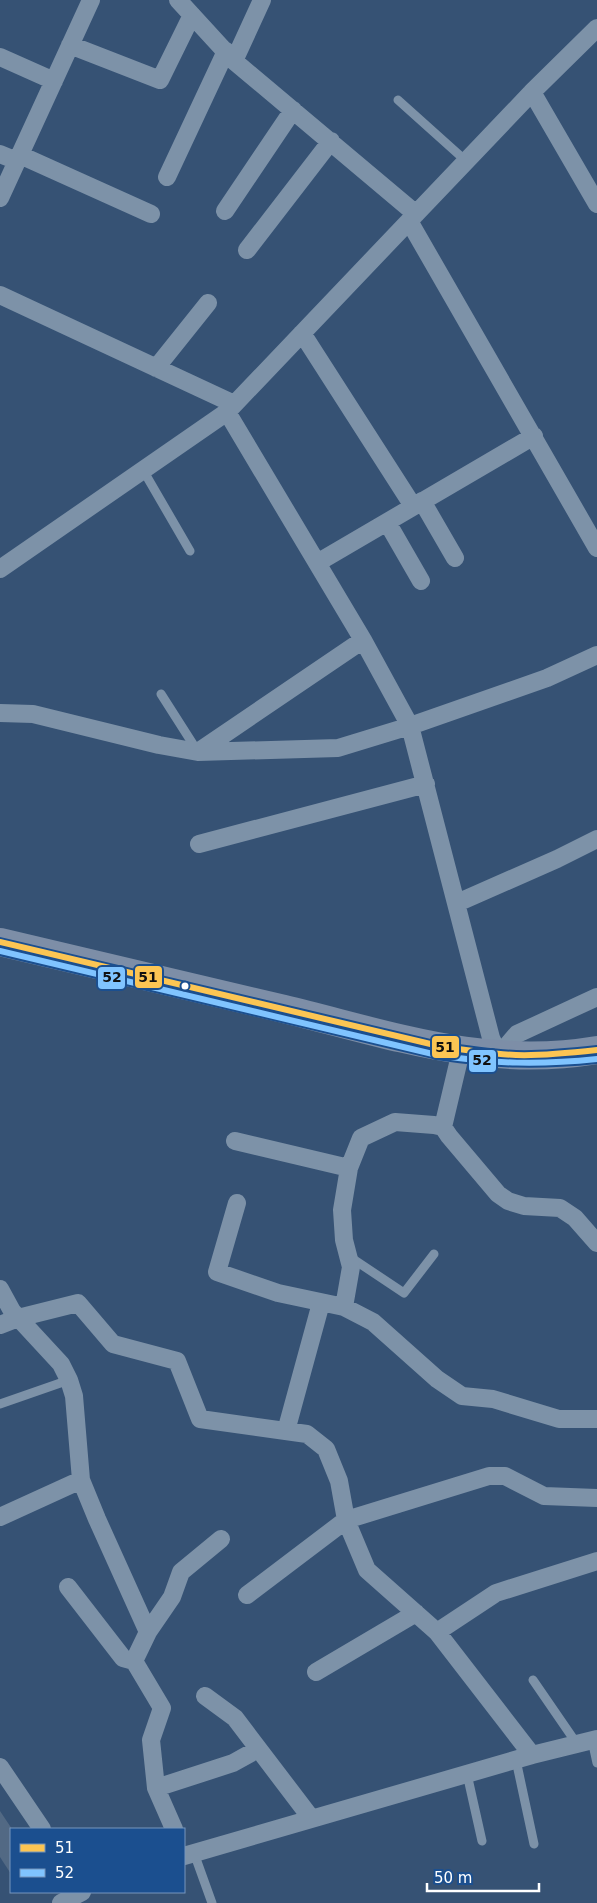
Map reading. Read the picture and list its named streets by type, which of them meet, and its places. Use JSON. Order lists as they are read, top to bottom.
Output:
{
  "lines": ["transit line 51", "transit line 52"],
  "legend": ["51", "52"],
  "scale_bar": "50 m"
}
